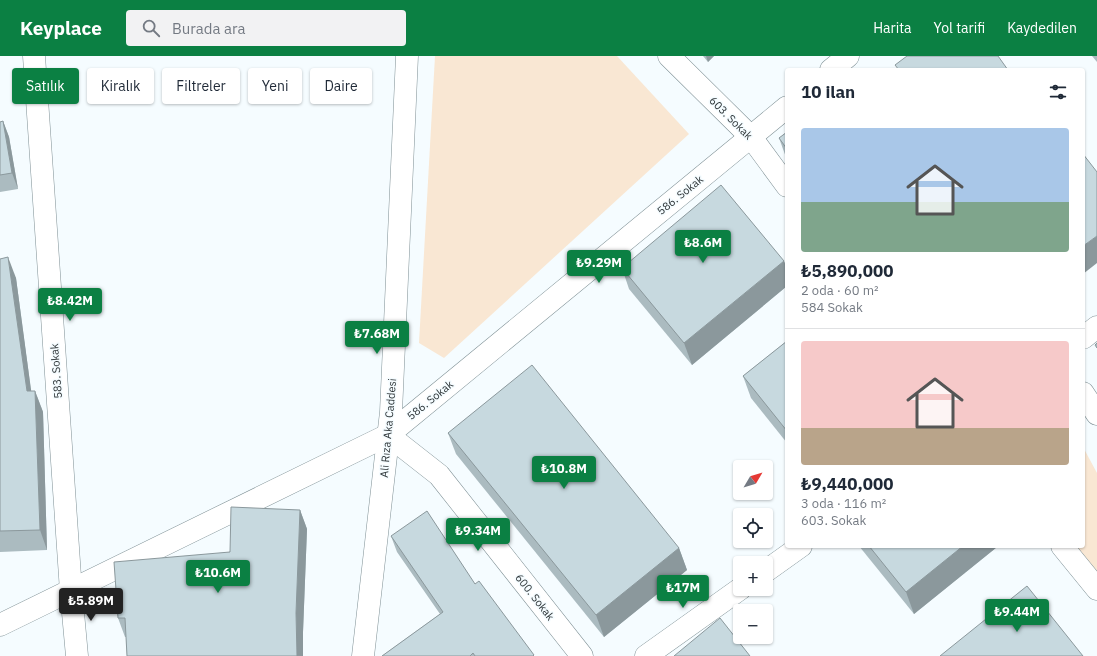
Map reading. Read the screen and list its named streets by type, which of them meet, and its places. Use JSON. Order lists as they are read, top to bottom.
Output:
{
  "streets": {
    "street": [
      "603. Sokak",
      "586. Sokak",
      "583. Sokak",
      "Ali Rıza Aka Caddesi",
      "600. Sokak"
    ]
  },
  "crossings": [
    ["603. Sokak", "586. Sokak"],
    ["586. Sokak", "583. Sokak"],
    ["586. Sokak", "Ali Rıza Aka Caddesi"],
    ["586. Sokak", "600. Sokak"],
    ["Ali Rıza Aka Caddesi", "600. Sokak"]
  ],
  "north": "top right",
  "page": {
    "header": "Keyplace",
    "search": "Burada ara",
    "nav": ["Harita", "Yol tarifi", "Kaydedilen"],
    "chip": [
      "Satılık",
      "Kiralık",
      "Filtreler",
      "Yeni",
      "Daire"
    ],
    "heading": "10 ilan",
    "list": [
      {
        "name": "₺5,890,000",
        "note": "2 oda · 60 m² · 584 Sokak"
      },
      {
        "name": "₺9,440,000",
        "note": "3 oda · 116 m² · 603. Sokak"
      }
    ],
    "price": [
      "₺8.6M",
      "₺9.29M",
      "₺8.42M",
      "₺7.68M",
      "₺10.8M",
      "₺9.34M",
      "₺10.6M",
      "₺17M",
      "₺5.89M",
      "₺9.44M"
    ],
    "map_buttons": ["+", "−"]
  }
}
